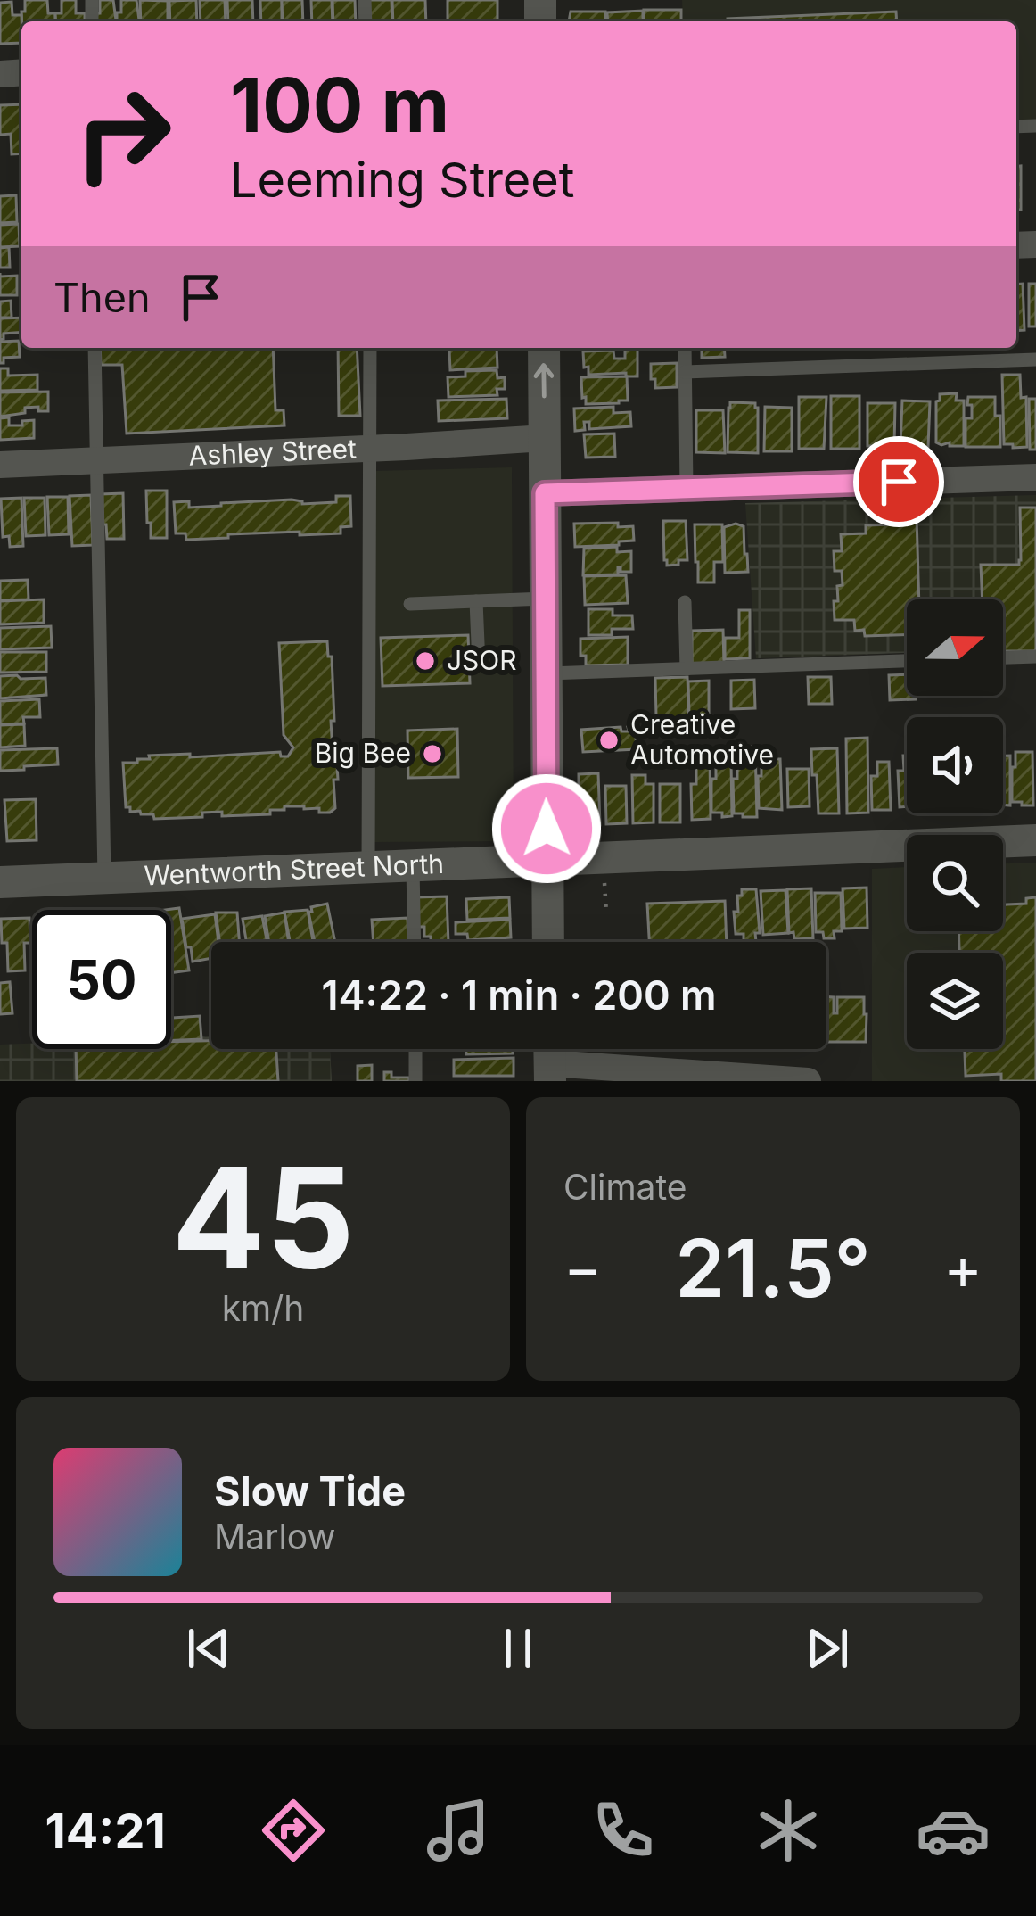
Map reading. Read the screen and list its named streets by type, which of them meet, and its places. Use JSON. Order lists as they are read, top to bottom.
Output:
{
  "streets": {
    "main road": ["Wentworth Street North"],
    "street": ["Ashley Street"]
  },
  "places": ["JSOR", "Creative Automotive", "Big Bee"],
  "north": "right",
  "page": {
    "turn": ["100 m", "Leeming Street"],
    "then": "Then",
    "limit": "50",
    "trip": "14:22 · 1 min · 200 m",
    "tile": [
      ["45", "km/h"],
      "Climate"
    ],
    "heat": ["−", "21.5°", "+"],
    "song": ["Slow Tide", "Marlow"],
    "tabs": "14:21"
  }
}
